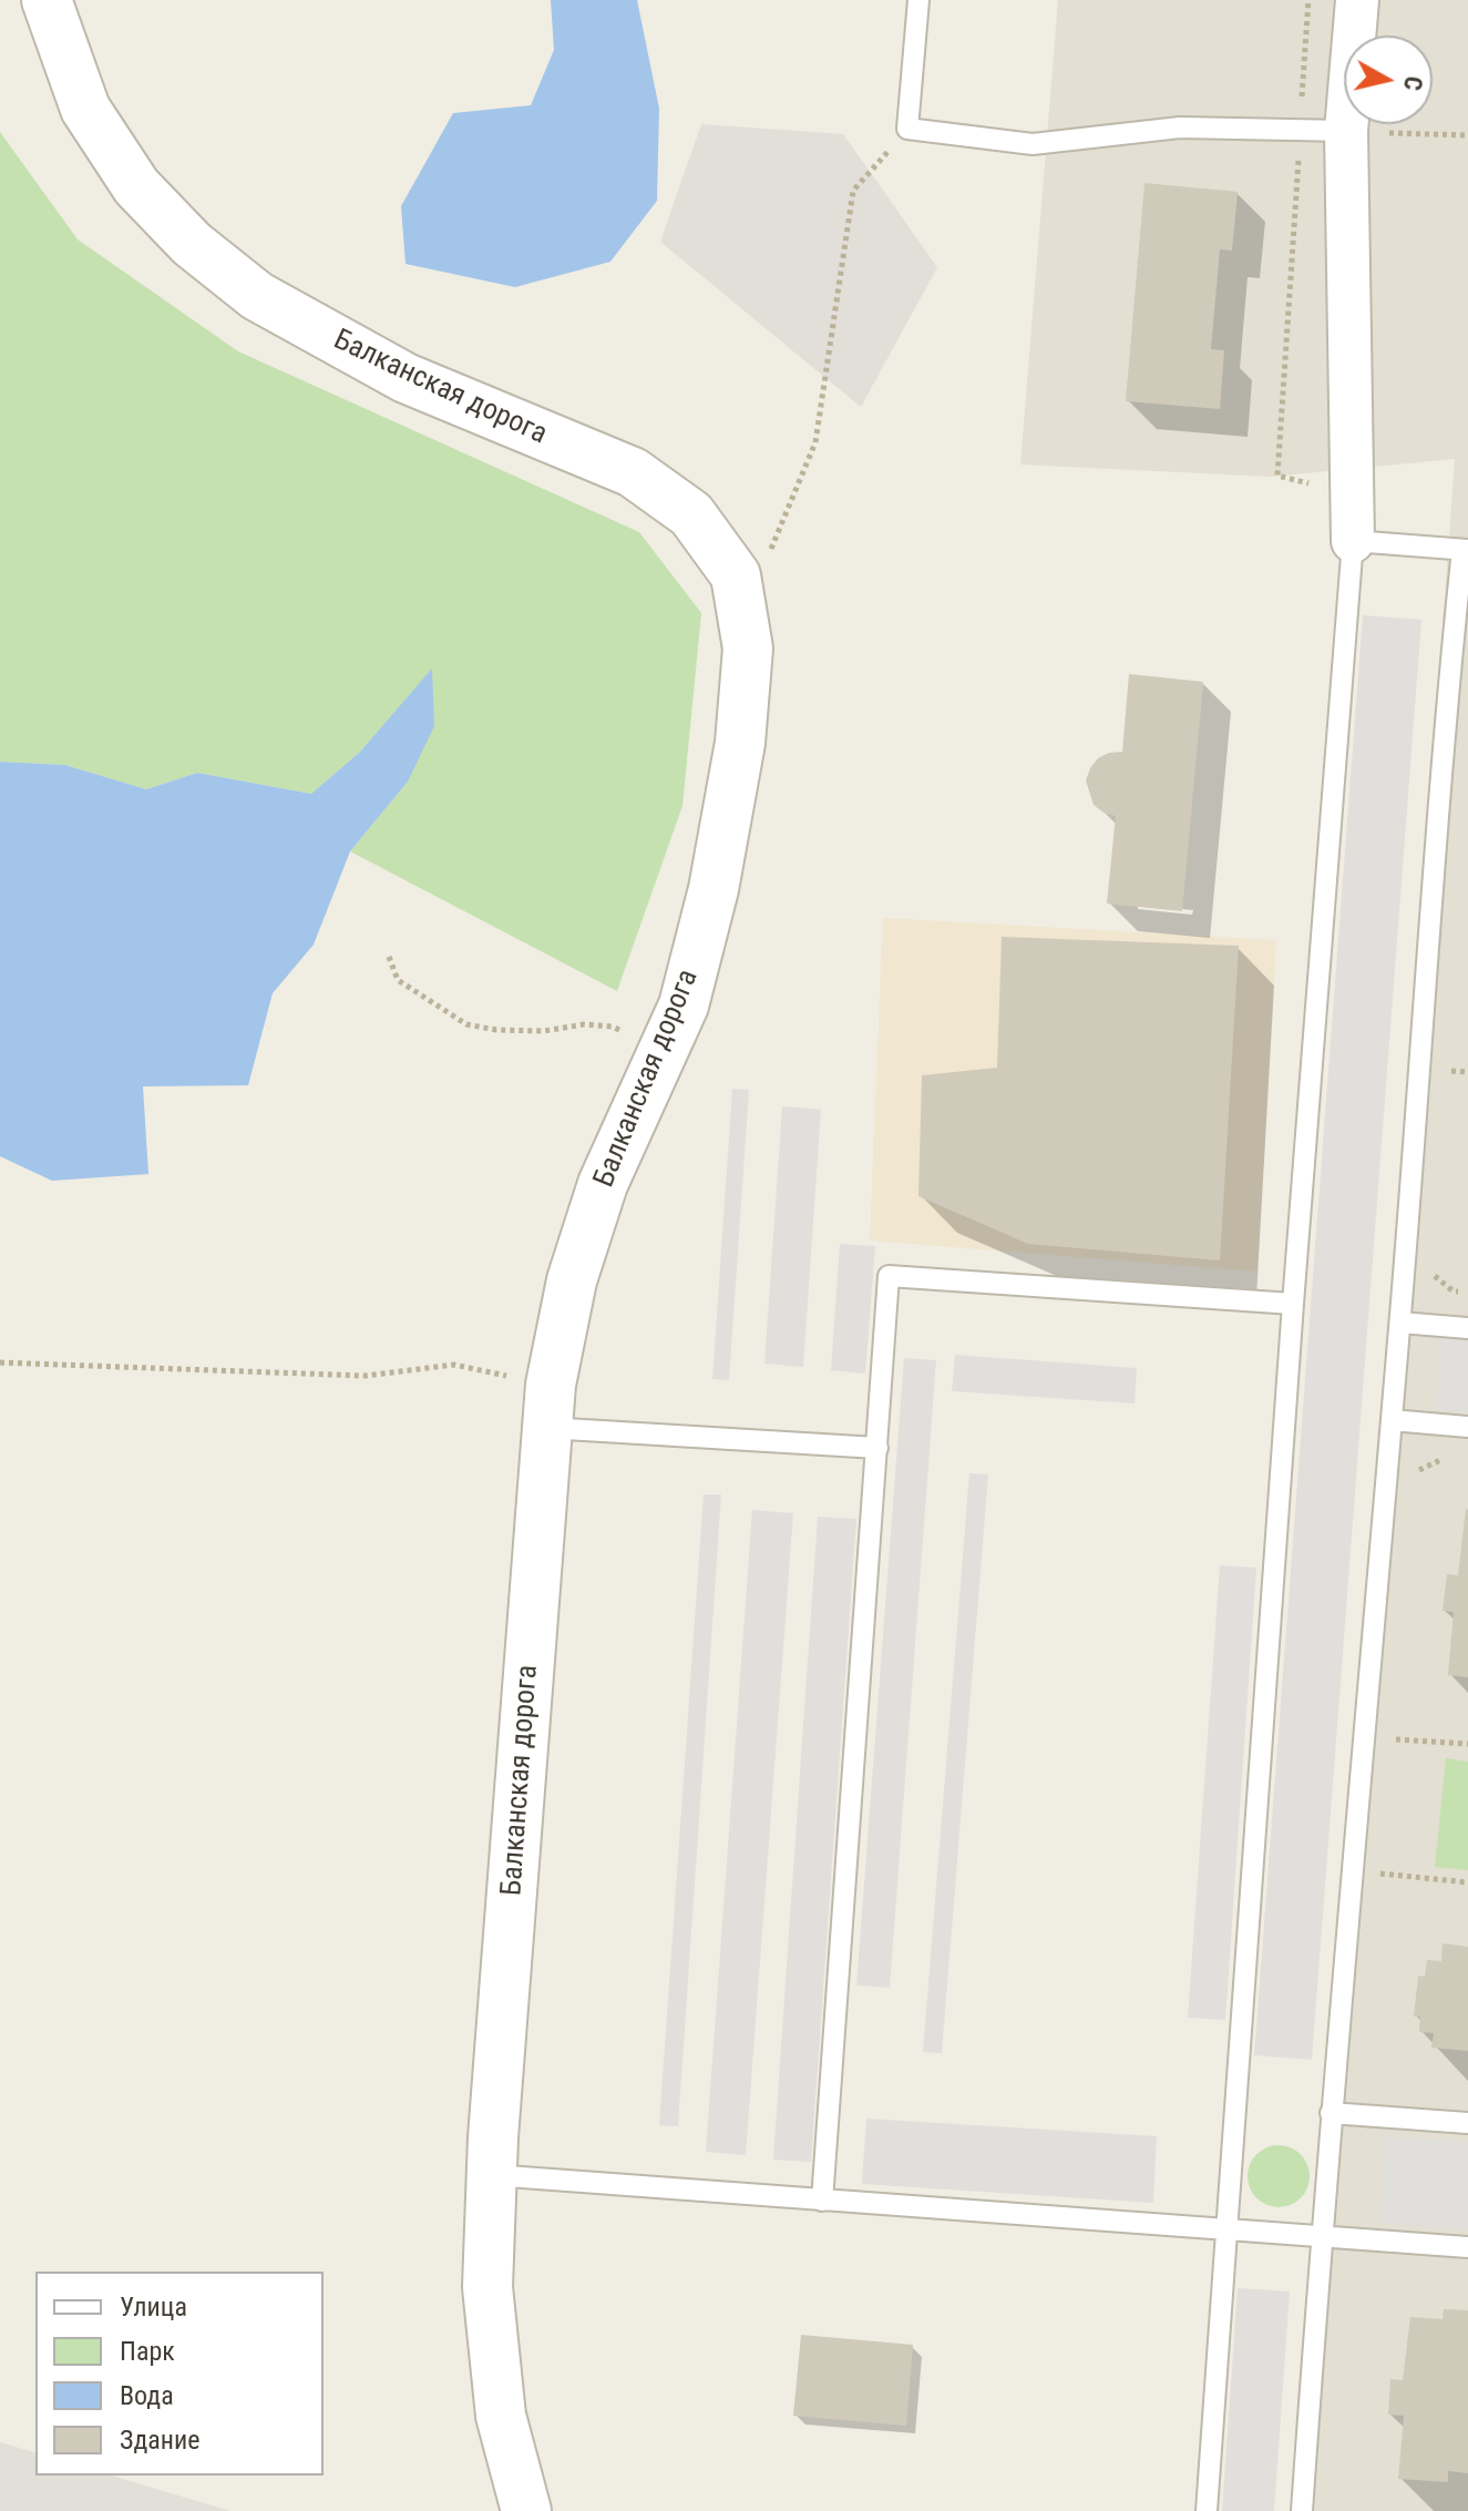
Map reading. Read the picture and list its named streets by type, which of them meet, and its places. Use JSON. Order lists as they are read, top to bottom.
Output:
{
  "streets": {
    "street": ["Балканская дорога"]
  },
  "legend": [
    "Улица",
    "Парк",
    "Вода",
    "Здание"
  ],
  "north": "right"
}
